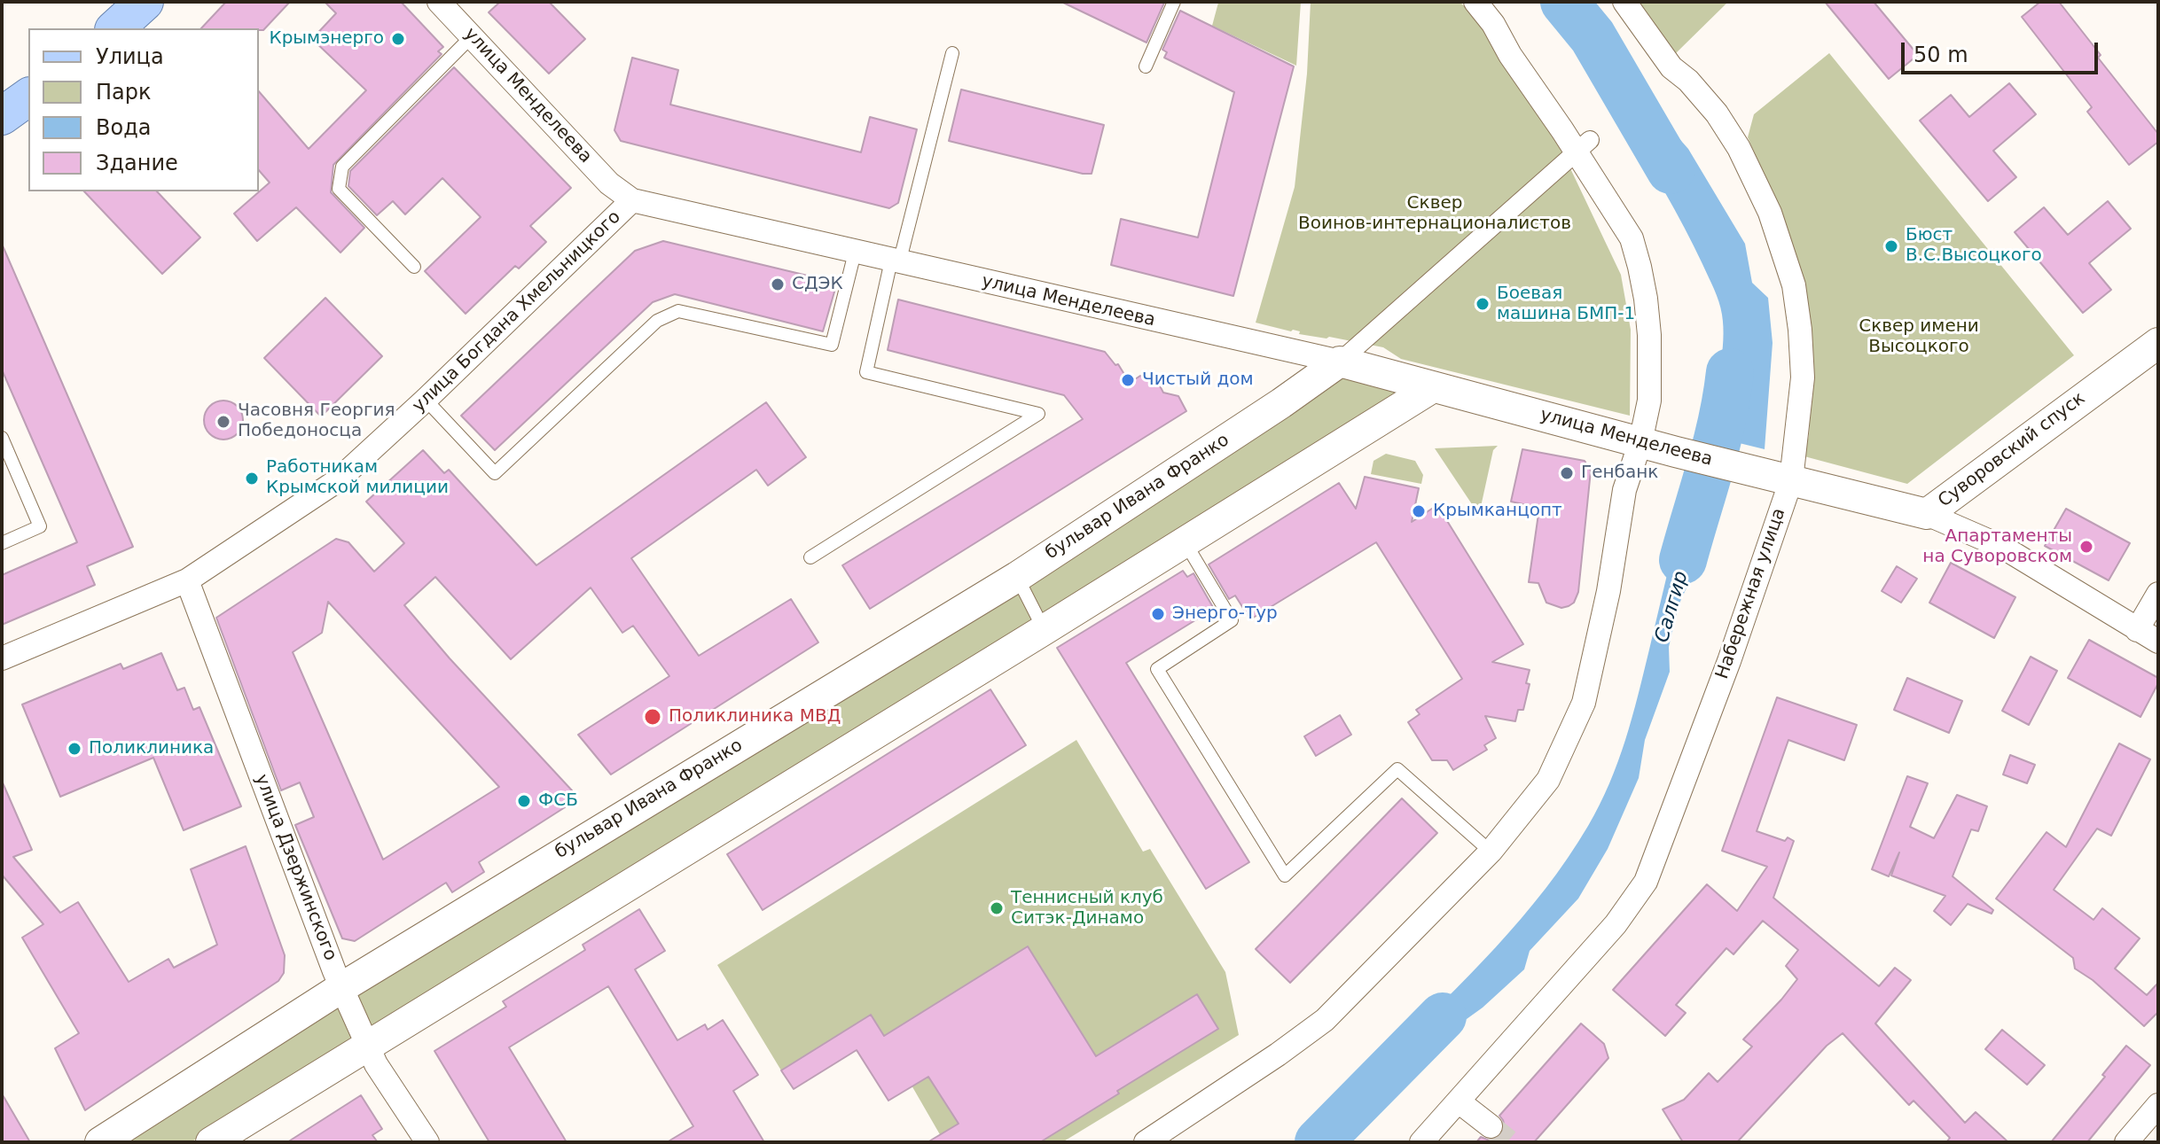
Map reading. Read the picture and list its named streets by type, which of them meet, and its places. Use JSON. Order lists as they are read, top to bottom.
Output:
{
  "streets": {
    "street": [
      "улица Менделеева",
      "улица Богдана Хмельницкого",
      "Суворовский спуск",
      "бульвар Ивана Франко",
      "Набережная улица",
      "улица Дзержинского"
    ]
  },
  "crossings": [
    ["улица Менделеева", "улица Богдана Хмельницкого"],
    ["улица Менделеева", "Суворовский спуск"],
    ["улица Менделеева", "бульвар Ивана Франко"],
    ["улица Менделеева", "Набережная улица"],
    ["улица Богдана Хмельницкого", "улица Дзержинского"],
    ["Суворовский спуск", "Набережная улица"],
    ["бульвар Ивана Франко", "улица Дзержинского"]
  ],
  "water": ["Салгир"],
  "parks": ["Сквер Воинов-интернационалистов", "Сквер имени Высоцкого"],
  "places": [
    "Крымэнерго",
    "Бюст В.С.Высоцкого",
    "СДЭК",
    "Боевая машина БМП-1",
    "Чистый дом",
    "Часовня Георгия Победоносца",
    "Генбанк",
    "Работникам Крымской милиции",
    "Крымканцопт",
    "Апартаменты на Суворовском",
    "Энерго-Тур",
    "Поликлиника МВД",
    "Поликлиника",
    "ФСБ",
    "Теннисный клуб Ситэк-Динамо"
  ],
  "legend": [
    "Улица",
    "Парк",
    "Вода",
    "Здание"
  ],
  "scale_bar": "50 m"
}
